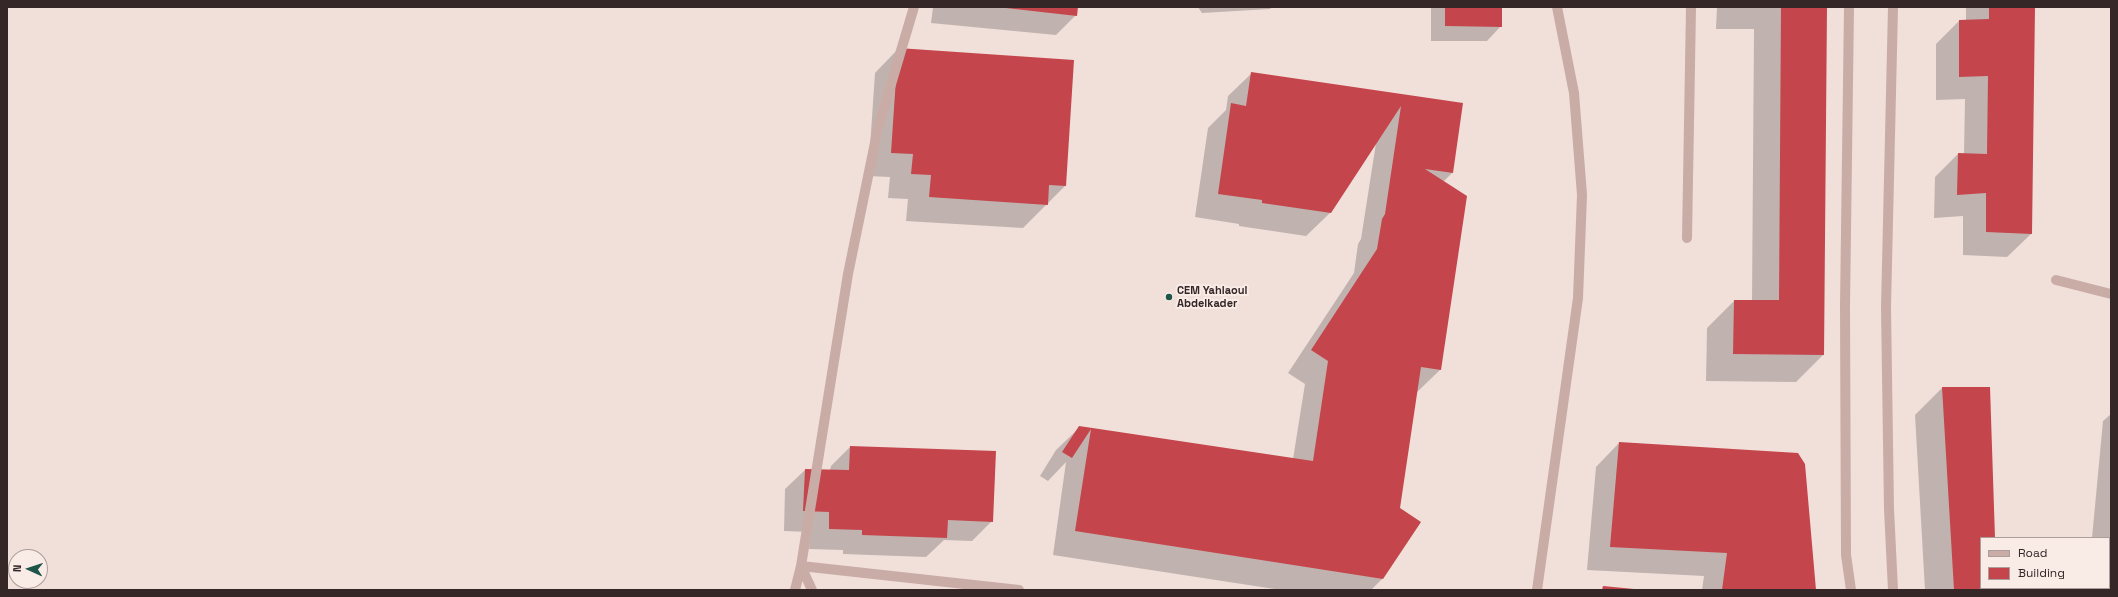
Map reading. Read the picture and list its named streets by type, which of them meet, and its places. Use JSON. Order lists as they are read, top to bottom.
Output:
{
  "places": ["CEM Yahiaoui Abdelkader"],
  "legend": ["Road", "Building"],
  "north": "left"
}
